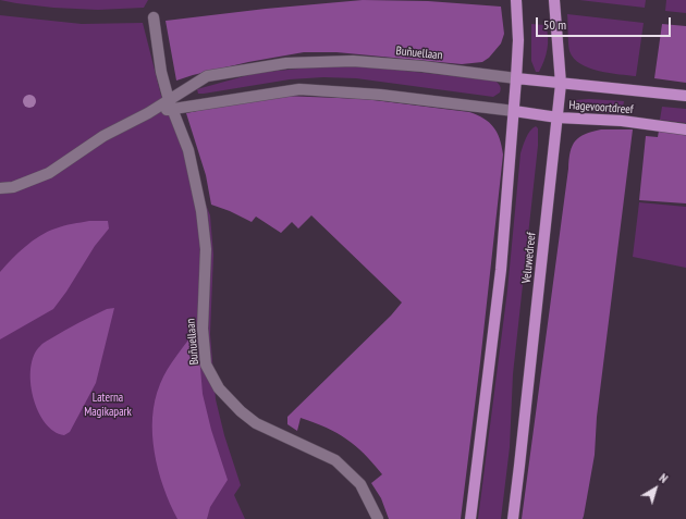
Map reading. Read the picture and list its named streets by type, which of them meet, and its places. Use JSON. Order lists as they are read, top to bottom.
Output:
{
  "streets": {
    "main road": ["Hagevoortdreef", "Veluwedreef"],
    "street": ["Buñuellaan"]
  },
  "crossings": [
    ["Buñuellaan", "Hagevoortdreef"],
    ["Hagevoortdreef", "Veluwedreef"]
  ],
  "parks": ["Laterna Magikapark"],
  "scale_bar": "50 m",
  "north": "top right"
}
